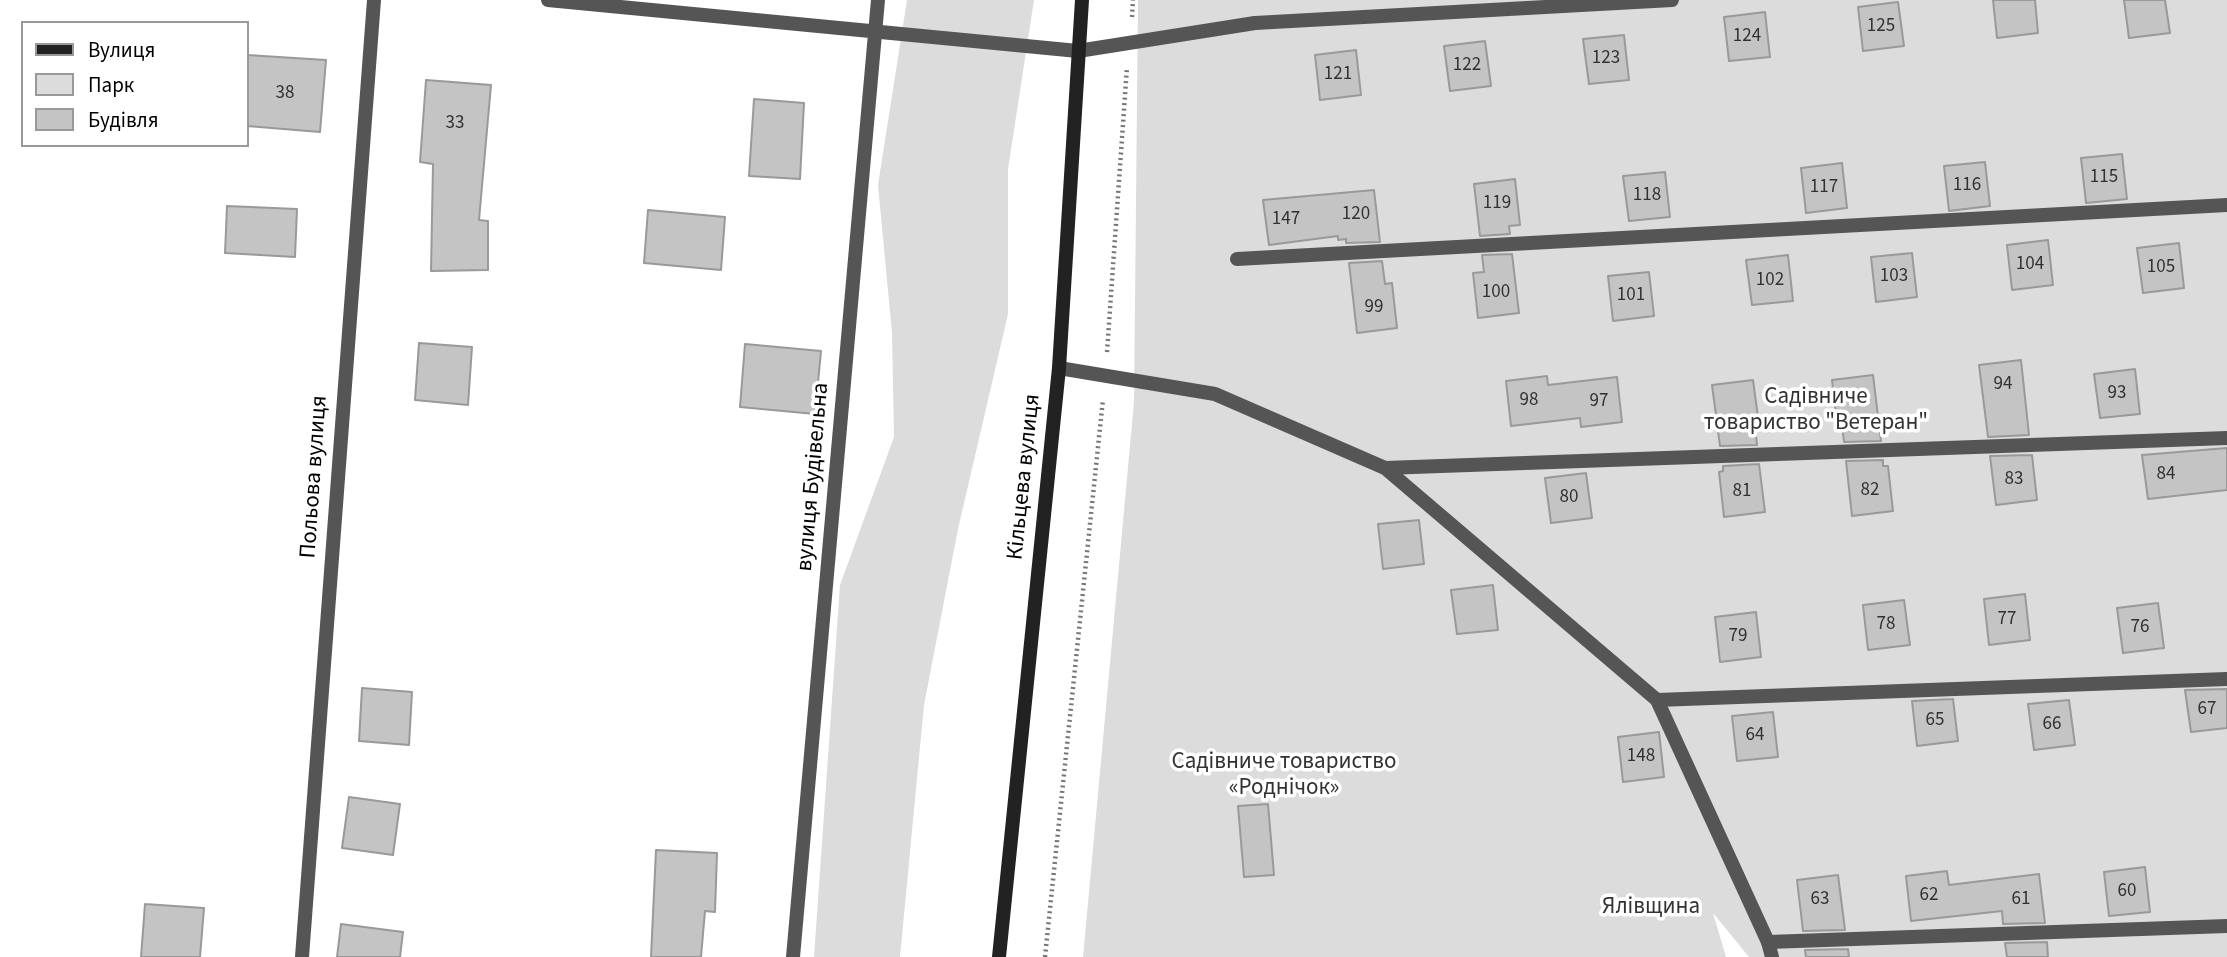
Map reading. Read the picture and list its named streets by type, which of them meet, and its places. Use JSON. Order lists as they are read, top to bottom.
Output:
{
  "streets": {
    "main road": ["Кільцева вулиця"],
    "street": ["Польова вулиця", "вулиця Будівельна"]
  },
  "parks": ["Садівниче товариство \"Ветеран\"", "Садівниче товариство «Роднічок»", "Ялівщина"],
  "house_numbers": [
    "125",
    "124",
    "123",
    "122",
    "121",
    "38",
    "33",
    "115",
    "116",
    "117",
    "118",
    "119",
    "120",
    "147",
    "104",
    "105",
    "103",
    "102",
    "100",
    "101",
    "99",
    "94",
    "93",
    "98",
    "97",
    "84",
    "83",
    "82",
    "81",
    "80",
    "77",
    "78",
    "76",
    "79",
    "67",
    "65",
    "66",
    "64",
    "148",
    "60",
    "62",
    "63",
    "61"
  ],
  "legend": ["Вулиця", "Парк", "Будівля"]
}
